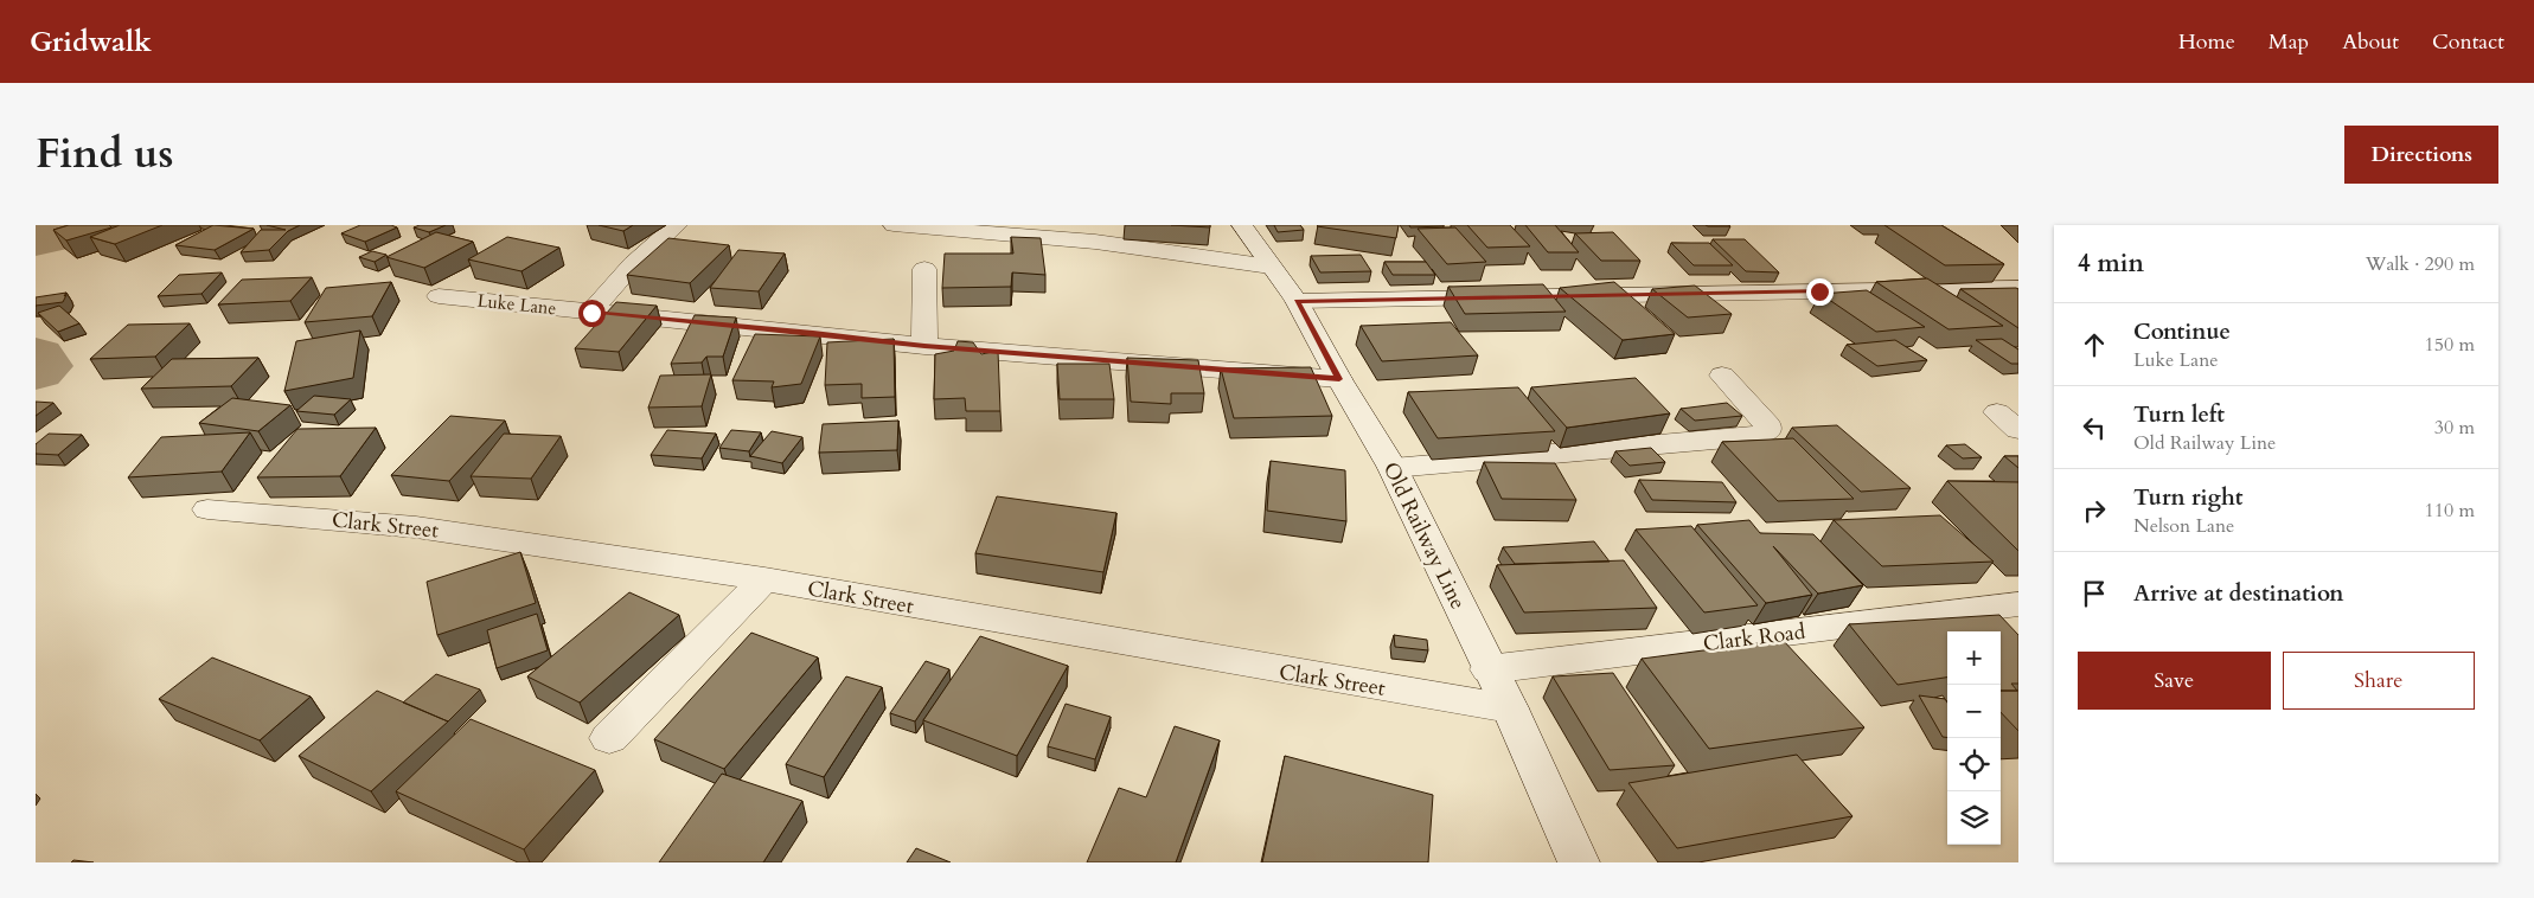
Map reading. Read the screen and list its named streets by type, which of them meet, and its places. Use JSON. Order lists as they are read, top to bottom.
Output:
{
  "streets": {
    "street": [
      "Luke Lane",
      "Clark Street",
      "Old Railway Line",
      "Clark Road"
    ]
  },
  "crossings": [
    ["Luke Lane", "Old Railway Line"],
    ["Clark Street", "Old Railway Line"],
    ["Old Railway Line", "Clark Road"]
  ],
  "page": {
    "header": "Gridwalk",
    "nav": [
      "Home",
      "Map",
      "About",
      "Contact"
    ],
    "title": "Find us",
    "buttons": [
      "Directions",
      ["Save", "Share"]
    ],
    "heading": ["4 min", "Walk · 290 m"],
    "list": [
      ["Continue", "Luke Lane", "150 m"],
      ["Turn left", "Old Railway Line", "30 m"],
      ["Turn right", "Nelson Lane", "110 m"],
      "Arrive at destination"
    ],
    "map_buttons": ["+", "−"]
  }
}
